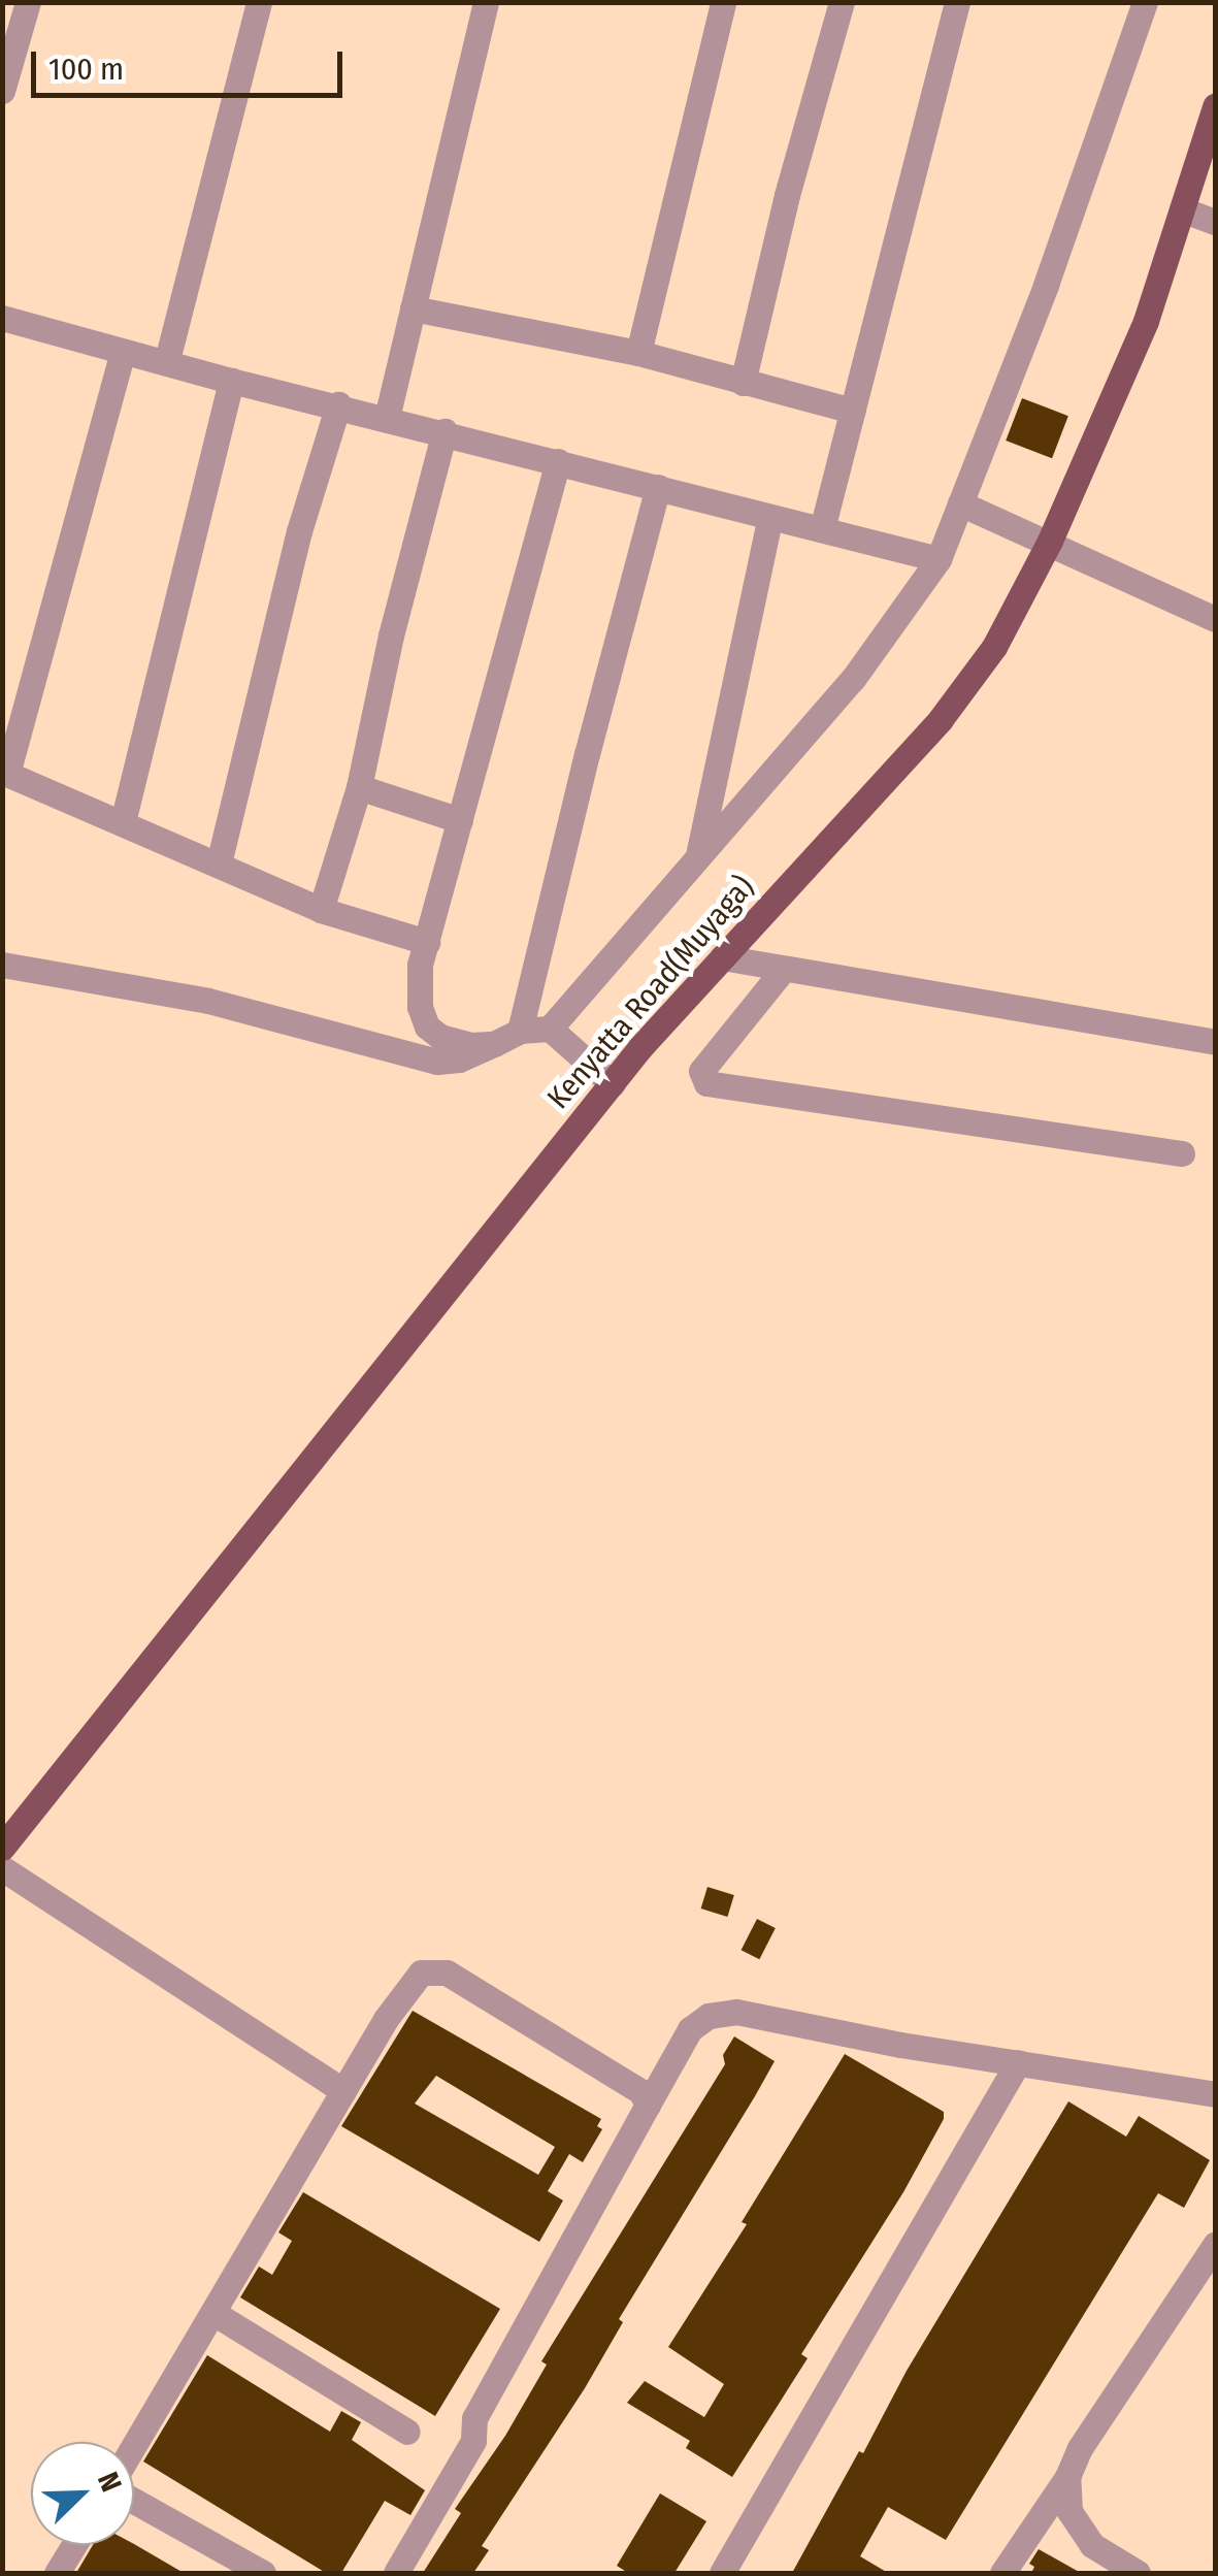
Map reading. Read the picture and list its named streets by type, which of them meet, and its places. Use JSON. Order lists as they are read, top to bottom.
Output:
{
  "streets": {
    "main road": ["Kenyatta Road(Muyaga)"]
  },
  "scale_bar": "100 m",
  "north": "top right"
}
